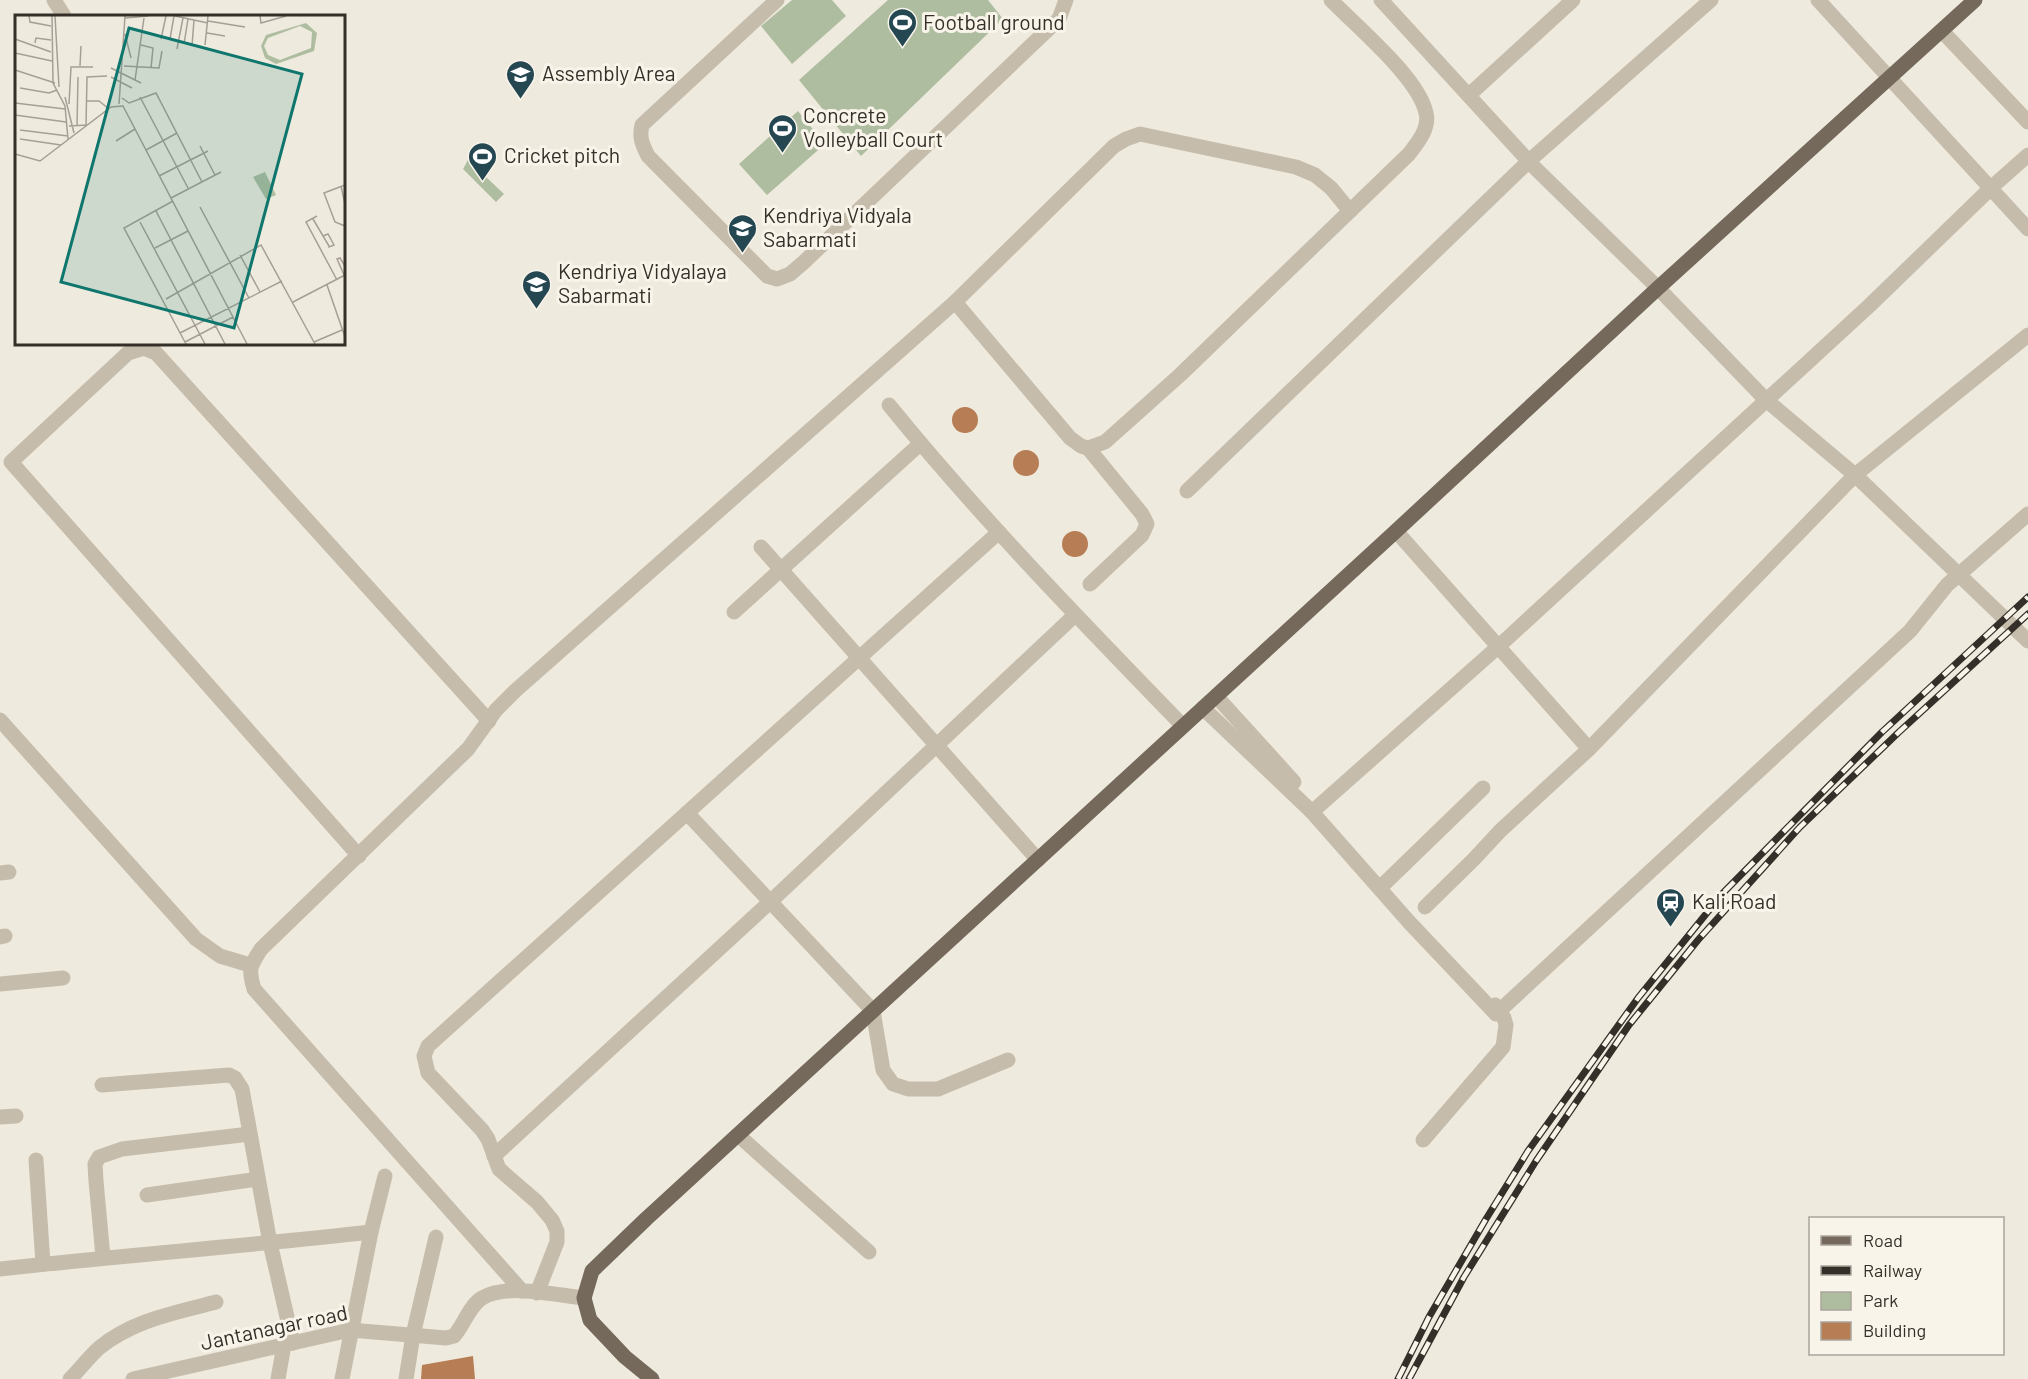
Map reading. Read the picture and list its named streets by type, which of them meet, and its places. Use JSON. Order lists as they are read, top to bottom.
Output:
{
  "streets": {
    "street": ["Jantanagar road"]
  },
  "places": {
    "sports": ["Football ground", "Concrete Volleyball Court", "Cricket pitch"],
    "school or university": ["Assembly Area", "Kendriya Vidyala Sabarmati", "Kendriya Vidyalaya Sabarmati"],
    "station": ["Kali Road"]
  },
  "legend": [
    "Road",
    "Railway",
    "Park",
    "Building"
  ]
}
